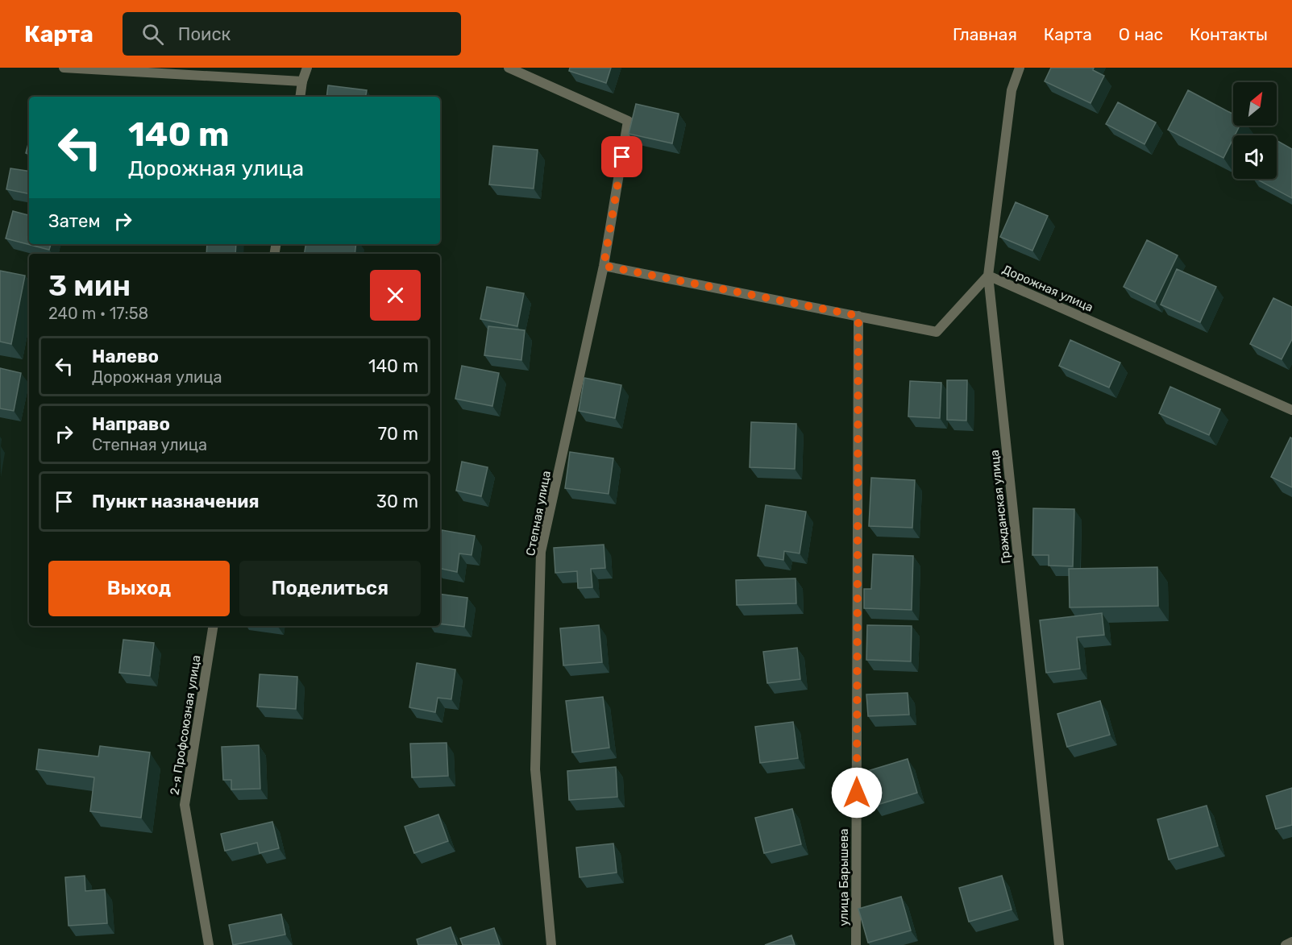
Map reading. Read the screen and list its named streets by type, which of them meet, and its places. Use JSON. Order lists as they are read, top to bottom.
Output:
{
  "streets": {
    "street": [
      "Дорожная улица",
      "Гражданская улица",
      "Степная улица",
      "2-я Профсоюзная улица",
      "улица Барышева"
    ]
  },
  "crossings": [
    ["Дорожная улица", "Гражданская улица"],
    ["Дорожная улица", "Степная улица"],
    ["Дорожная улица", "улица Барышева"]
  ],
  "north": "top right",
  "page": {
    "header": "Карта",
    "search": "Поиск",
    "nav": [
      "Главная",
      "Карта",
      "О нас",
      "Контакты"
    ],
    "turn": ["140 m", "Дорожная улица"],
    "then": "Затем",
    "heading": ["3 мин", "240 m · 17:58"],
    "list": [
      {
        "name": "Налево",
        "note": "Дорожная улица",
        "value": "140 m"
      },
      {
        "name": "Направо",
        "note": "Степная улица",
        "value": "70 m"
      },
      {
        "name": "Пункт назначения",
        "value": "30 m"
      }
    ],
    "buttons": ["Выход", "Поделиться"]
  }
}
